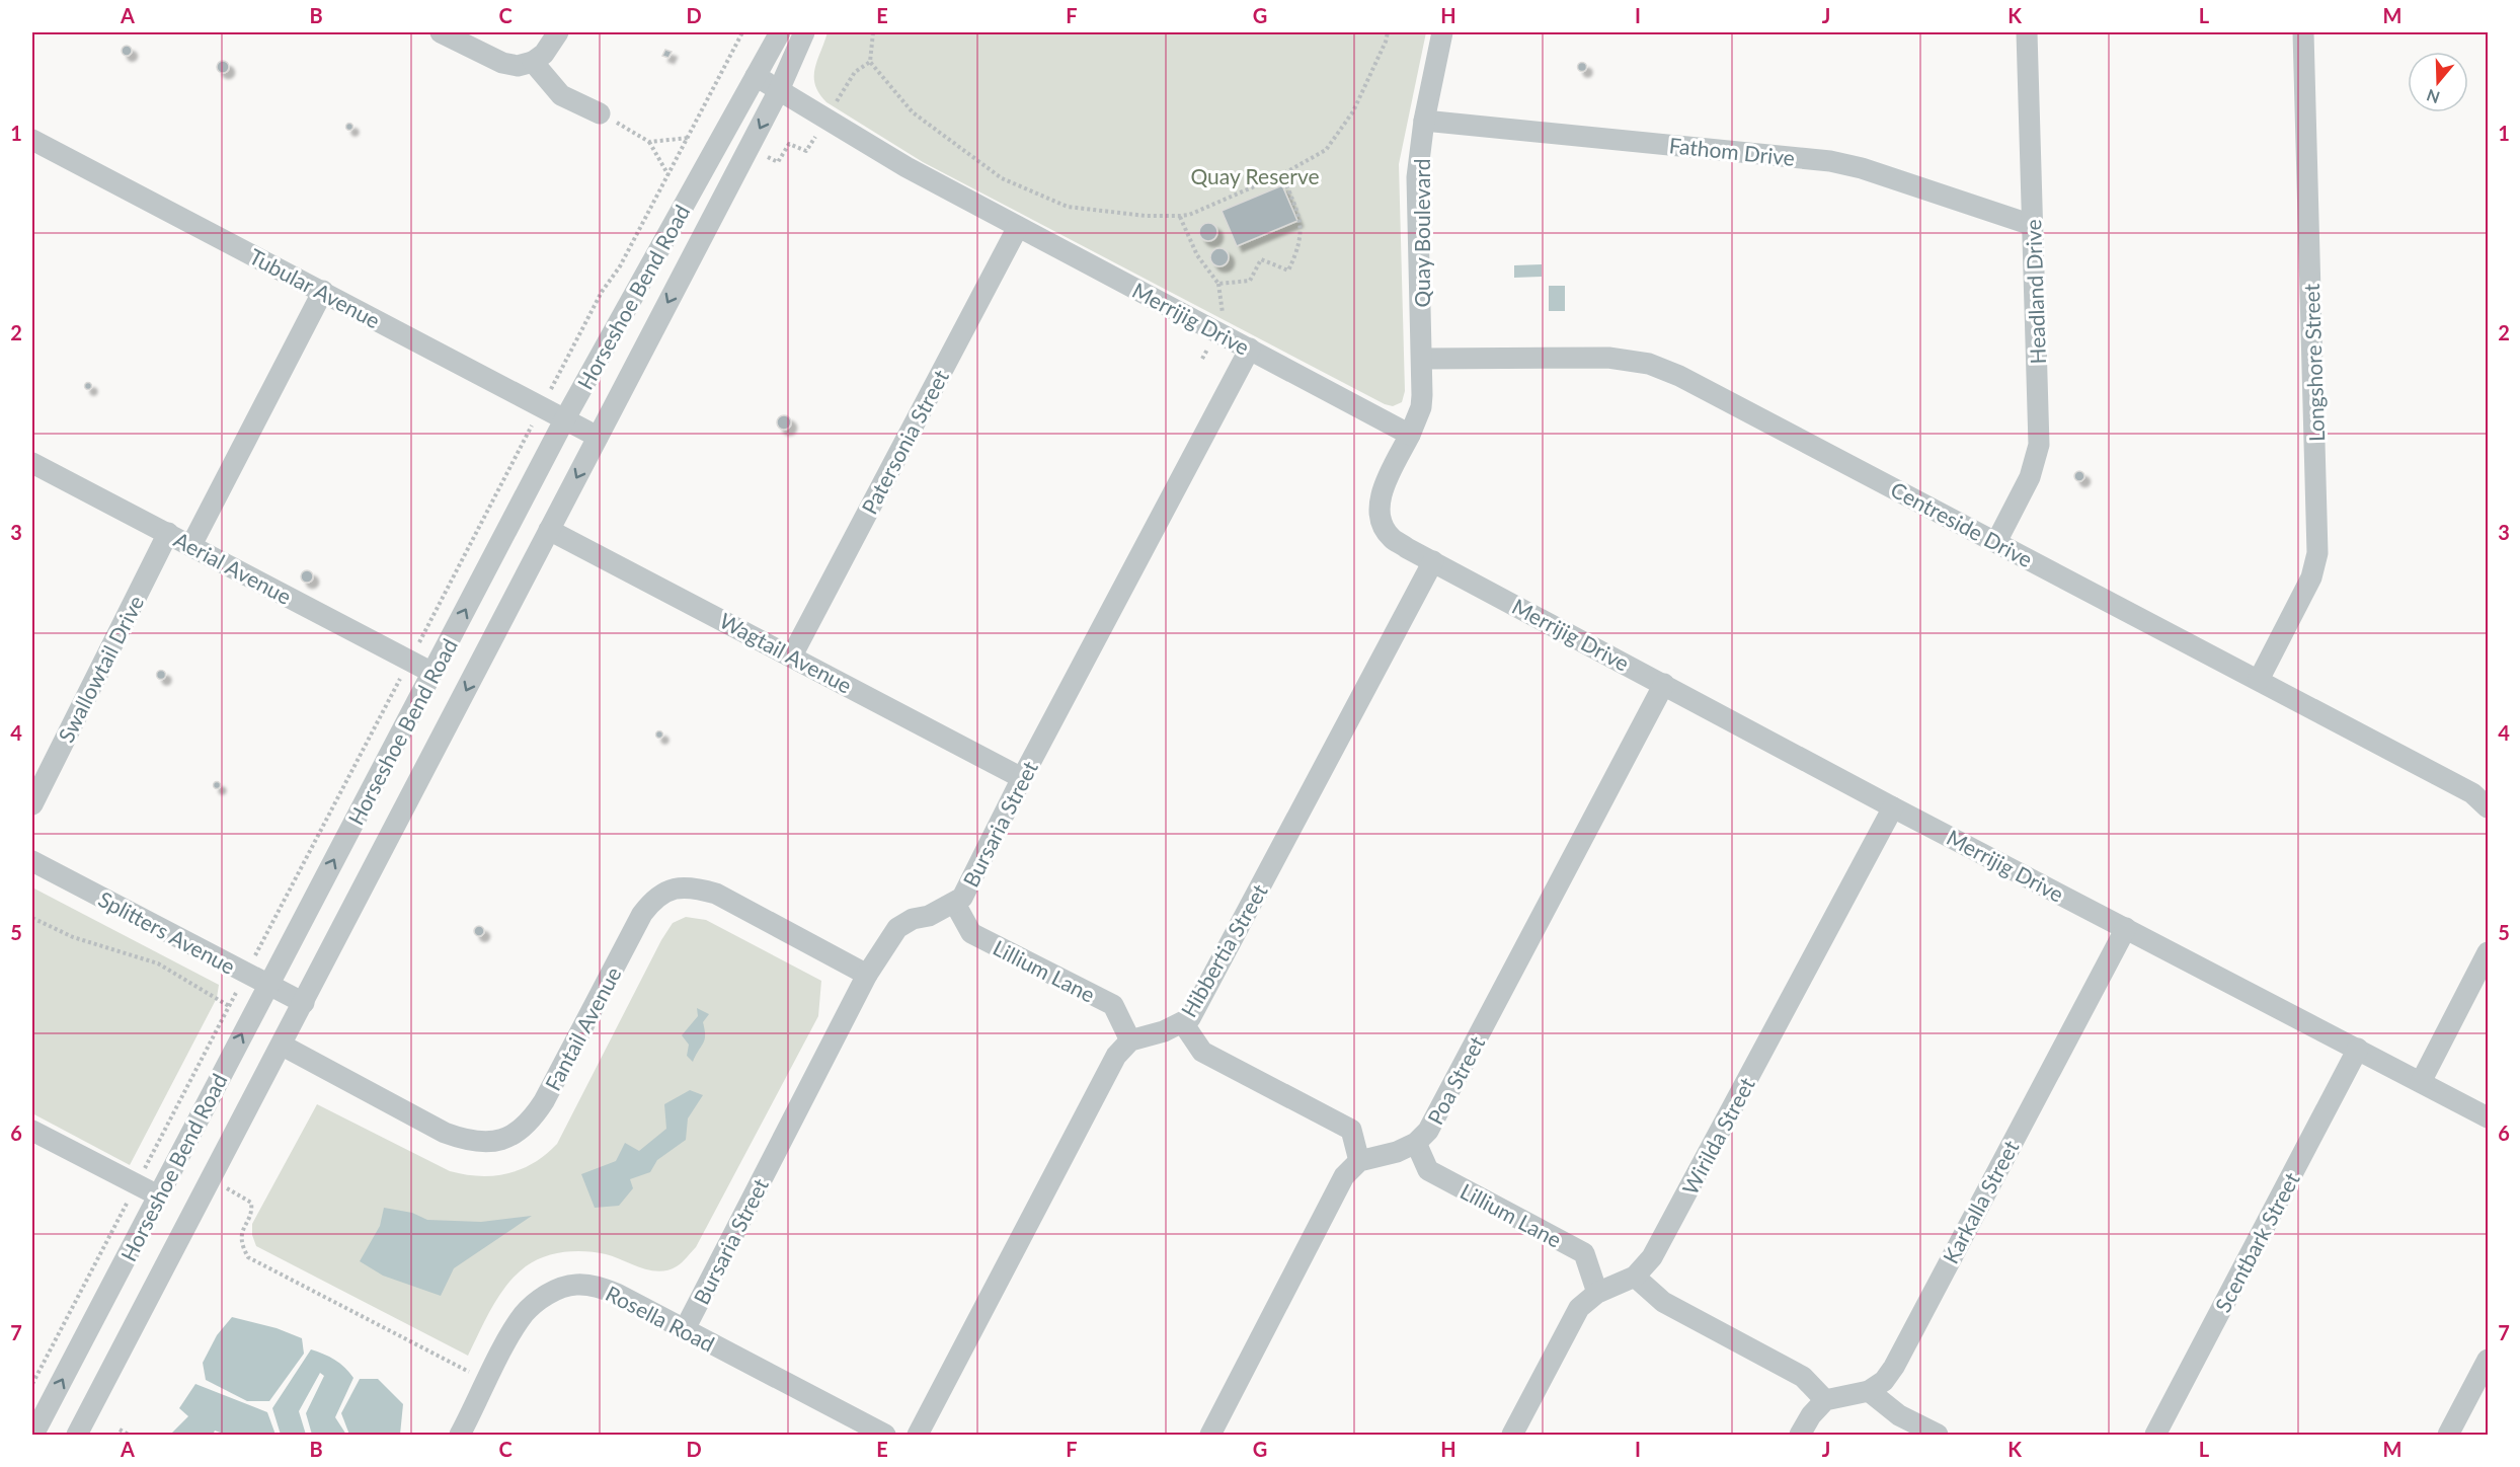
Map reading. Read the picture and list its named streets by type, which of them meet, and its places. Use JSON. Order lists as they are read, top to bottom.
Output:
{
  "streets": {
    "street": [
      "Fathom Drive",
      "Quay Boulevard",
      "Tubular Avenue",
      "Headland Drive",
      "Horseshoe Bend Road",
      "Merrijig Drive",
      "Longshore Street",
      "Patersonia Street",
      "Centreside Drive",
      "Aerial Avenue",
      "Wagtail Avenue",
      "Swallowtail Drive",
      "Bursaria Street",
      "Splitters Avenue",
      "Hibbertia Street",
      "Lillium Lane",
      "Fantail Avenue",
      "Poa Street",
      "Wirilda Street",
      "Karkalla Street",
      "Scentbark Street",
      "Rosella Road"
    ]
  },
  "crossings": [
    ["Fathom Drive", "Quay Boulevard"],
    ["Fathom Drive", "Headland Drive"],
    ["Quay Boulevard", "Merrijig Drive"],
    ["Quay Boulevard", "Centreside Drive"],
    ["Tubular Avenue", "Horseshoe Bend Road"],
    ["Headland Drive", "Centreside Drive"],
    ["Horseshoe Bend Road", "Merrijig Drive"],
    ["Horseshoe Bend Road", "Aerial Avenue"],
    ["Horseshoe Bend Road", "Wagtail Avenue"],
    ["Horseshoe Bend Road", "Splitters Avenue"],
    ["Horseshoe Bend Road", "Fantail Avenue"],
    ["Merrijig Drive", "Patersonia Street"],
    ["Merrijig Drive", "Bursaria Street"],
    ["Merrijig Drive", "Hibbertia Street"],
    ["Merrijig Drive", "Poa Street"],
    ["Merrijig Drive", "Wirilda Street"],
    ["Merrijig Drive", "Karkalla Street"],
    ["Merrijig Drive", "Scentbark Street"],
    ["Longshore Street", "Centreside Drive"],
    ["Patersonia Street", "Wagtail Avenue"],
    ["Aerial Avenue", "Swallowtail Drive"],
    ["Wagtail Avenue", "Bursaria Street"],
    ["Bursaria Street", "Lillium Lane"],
    ["Bursaria Street", "Fantail Avenue"],
    ["Bursaria Street", "Rosella Road"],
    ["Hibbertia Street", "Lillium Lane"],
    ["Lillium Lane", "Poa Street"],
    ["Lillium Lane", "Wirilda Street"]
  ],
  "parks": ["Quay Reserve"],
  "north": "bottom",
  "grid": {
    "columns": [
      "A",
      "B",
      "C",
      "D",
      "E",
      "F",
      "G",
      "H",
      "I",
      "J",
      "K",
      "L",
      "M"
    ],
    "rows": [
      "1",
      "2",
      "3",
      "4",
      "5",
      "6",
      "7"
    ]
  }
}
